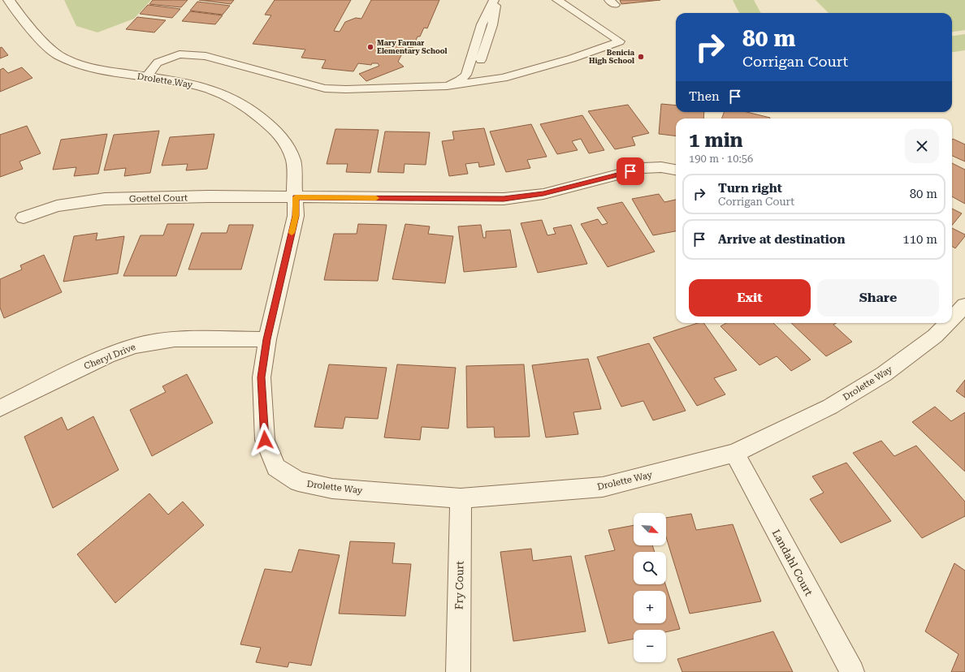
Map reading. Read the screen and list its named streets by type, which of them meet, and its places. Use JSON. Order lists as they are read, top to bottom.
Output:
{
  "streets": {
    "street": [
      "Drolette Way",
      "Goettel Court",
      "Cheryl Drive",
      "Landahl Court",
      "Fry Court"
    ]
  },
  "crossings": [
    ["Drolette Way", "Goettel Court"],
    ["Drolette Way", "Cheryl Drive"],
    ["Drolette Way", "Landahl Court"],
    ["Drolette Way", "Fry Court"]
  ],
  "places": ["Mary Farmar Elementary School", "Benicia High School"],
  "north": "bottom right",
  "page": {
    "turn": ["80 m", "Corrigan Court"],
    "then": "Then",
    "heading": ["1 min", "190 m · 10:56"],
    "list": [
      {
        "name": "Turn right",
        "note": "Corrigan Court",
        "value": "80 m"
      },
      {
        "name": "Arrive at destination",
        "value": "110 m"
      }
    ],
    "buttons": ["Exit", "Share"],
    "map_buttons": ["+", "−"]
  }
}
